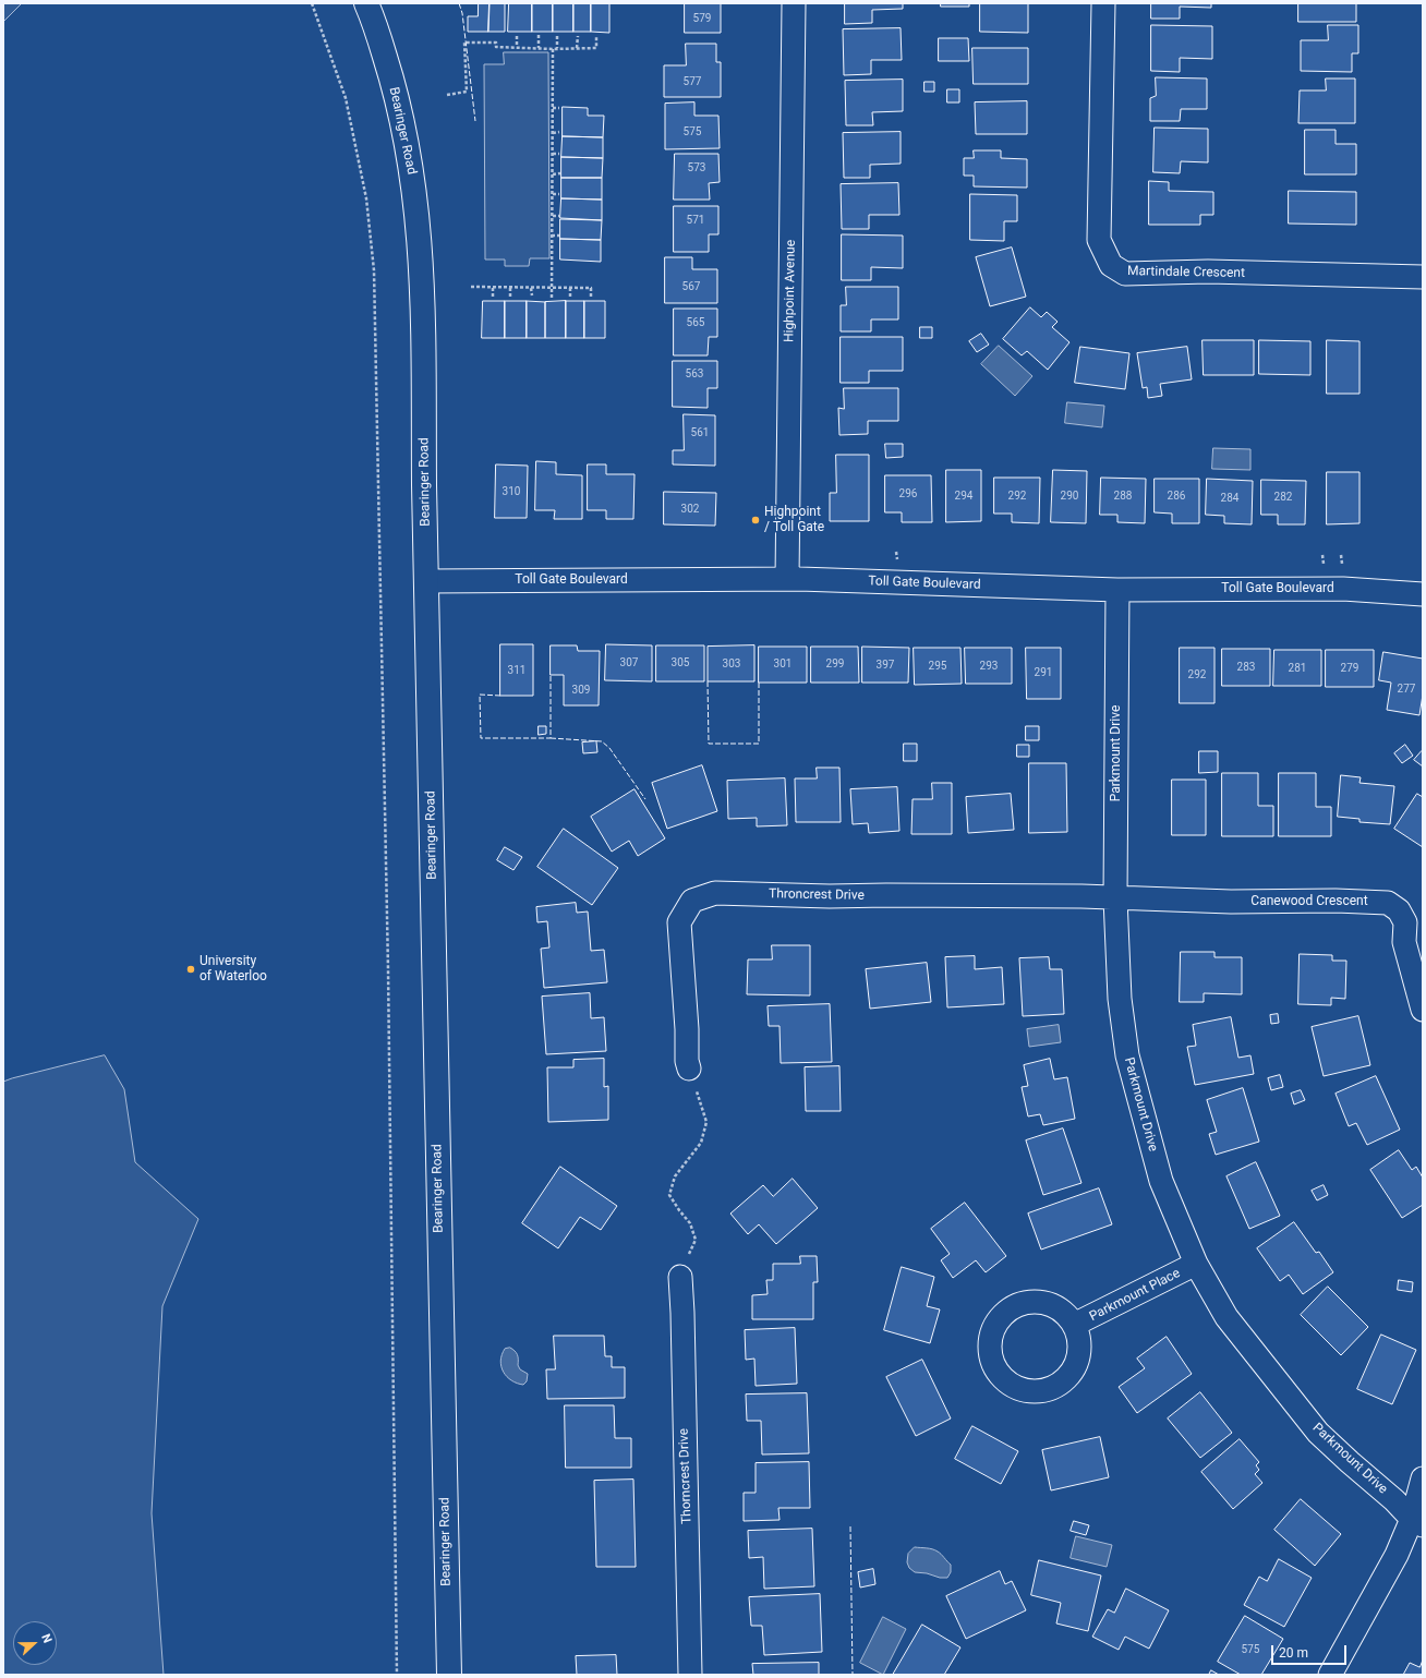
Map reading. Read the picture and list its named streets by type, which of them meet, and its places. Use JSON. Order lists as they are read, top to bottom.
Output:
{
  "streets": {
    "street": [
      "Bearinger Road",
      "Martindale Crescent",
      "Highpoint Avenue",
      "Toll Gate Boulevard",
      "Parkmount Drive",
      "Throncrest Drive",
      "Canewood Crescent",
      "Parkmount Place",
      "Thorncrest Drive"
    ]
  },
  "crossings": [
    ["Bearinger Road", "Toll Gate Boulevard"],
    ["Highpoint Avenue", "Toll Gate Boulevard"],
    ["Toll Gate Boulevard", "Parkmount Drive"],
    ["Parkmount Drive", "Throncrest Drive"],
    ["Parkmount Drive", "Canewood Crescent"],
    ["Parkmount Drive", "Parkmount Place"],
    ["Throncrest Drive", "Canewood Crescent"]
  ],
  "places": ["Highpoint / Toll Gate", "University of Waterloo"],
  "house_numbers": [
    "579",
    "577",
    "575",
    "573",
    "571",
    "567",
    "565",
    "563",
    "561",
    "310",
    "296",
    "294",
    "292",
    "290",
    "288",
    "286",
    "282",
    "284",
    "302",
    "307",
    "305",
    "303",
    "301",
    "299",
    "397",
    "295",
    "293",
    "283",
    "281",
    "279",
    "311",
    "291",
    "292",
    "277",
    "309",
    "575"
  ],
  "scale_bar": "20 m",
  "north": "right"
}
